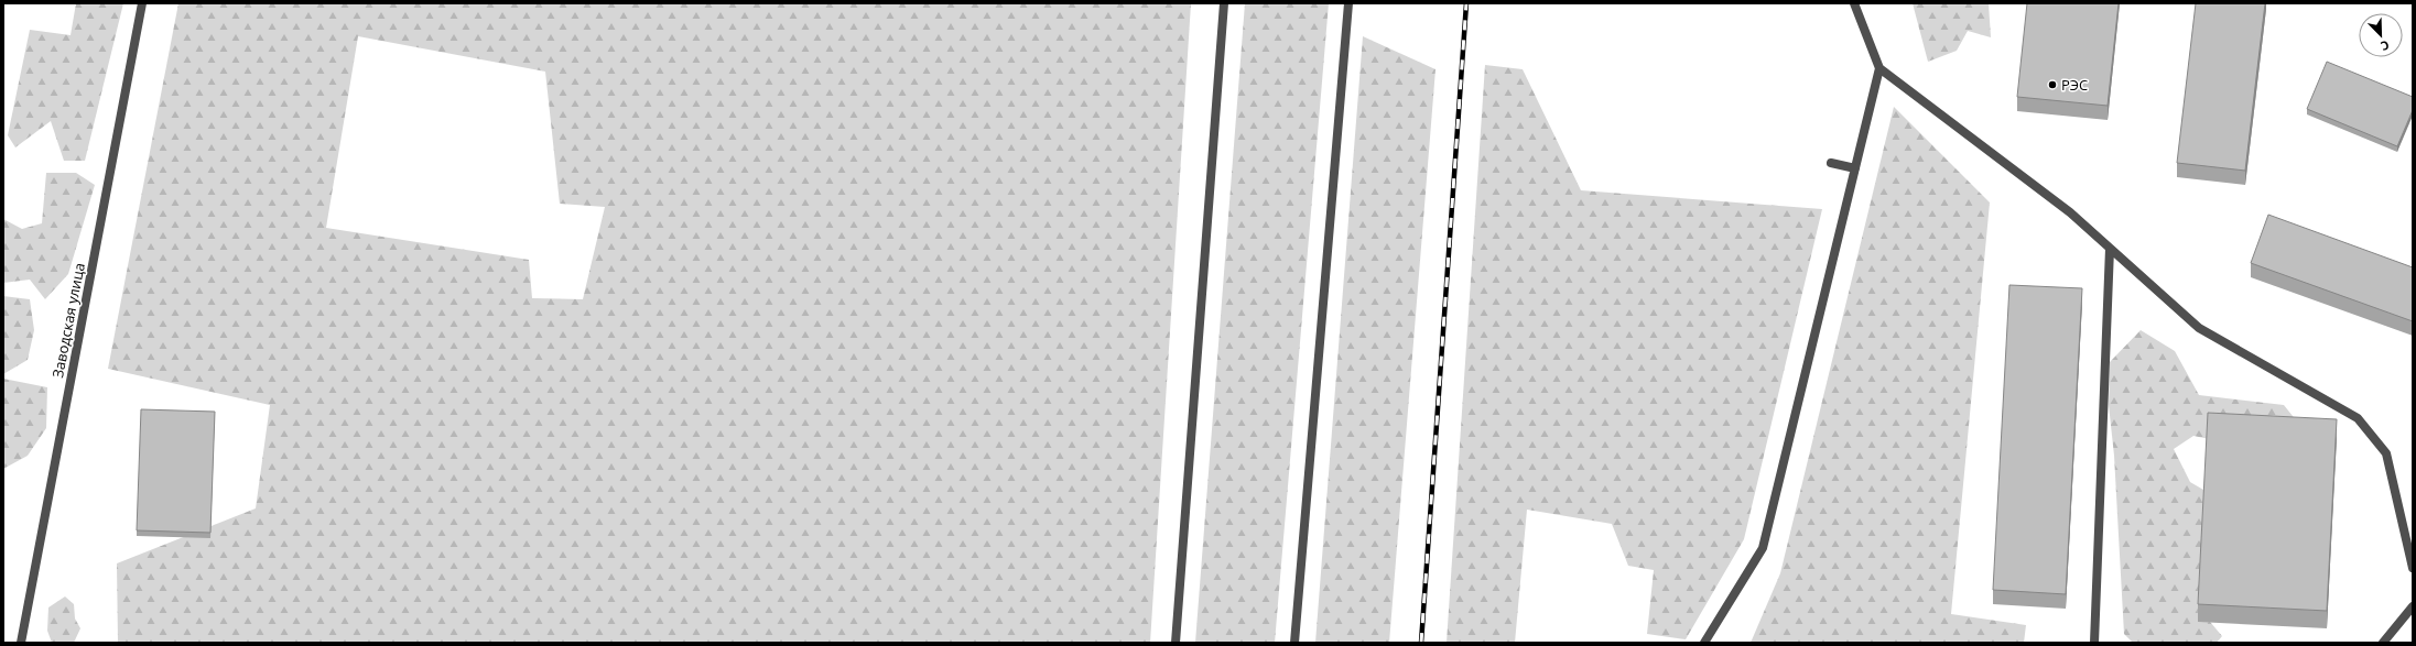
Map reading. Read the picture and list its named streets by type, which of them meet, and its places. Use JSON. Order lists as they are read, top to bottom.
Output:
{
  "streets": {
    "street": ["Заводская улица"]
  },
  "places": ["РЭС"],
  "north": "bottom right"
}
